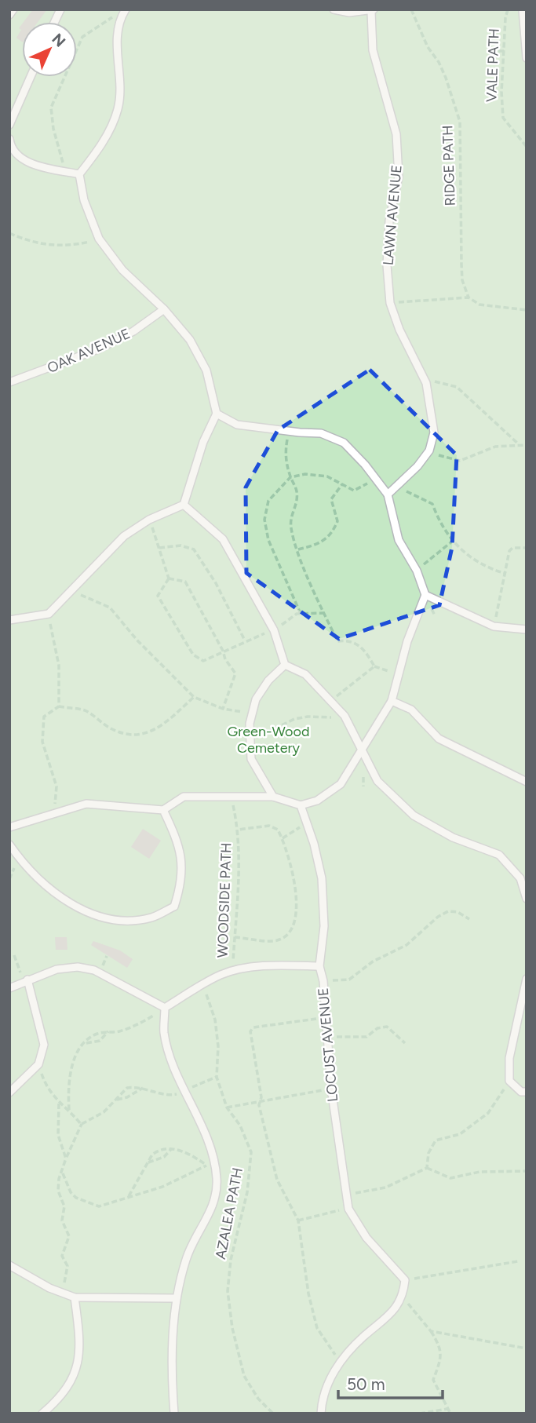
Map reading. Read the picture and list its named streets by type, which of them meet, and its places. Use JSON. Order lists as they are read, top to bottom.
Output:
{
  "streets": {
    "lane": ["LAWN AVENUE", "OAK AVENUE", "LOCUST AVENUE"],
    "path": [
      "VALE PATH",
      "RIDGE PATH",
      "WOODSIDE PATH",
      "AZALEA PATH"
    ]
  },
  "parks": ["Green-Wood Cemetery"],
  "scale_bar": "50 m",
  "north": "top right"
}
